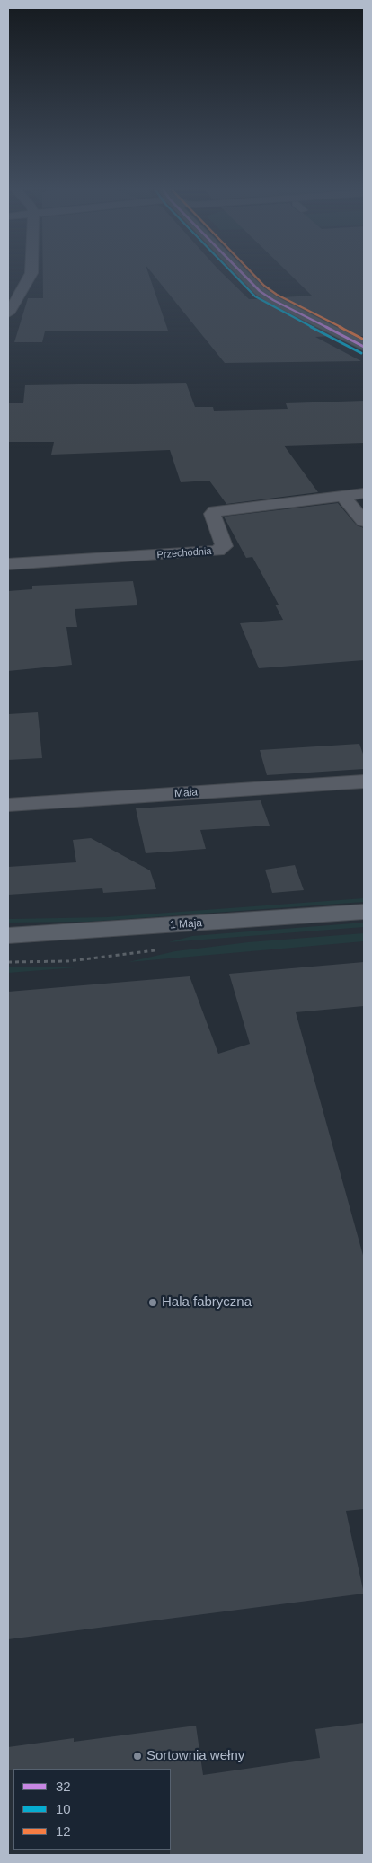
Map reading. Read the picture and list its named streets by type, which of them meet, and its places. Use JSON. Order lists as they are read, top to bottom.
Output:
{
  "streets": {
    "main road": ["1 Maja"],
    "street": ["Przechodnia", "Mała"]
  },
  "places": ["Hala fabryczna", "Sortownia wełny"],
  "lines": ["transit line 32", "transit line 10", "transit line 12"],
  "legend": ["32", "10", "12"]
}
